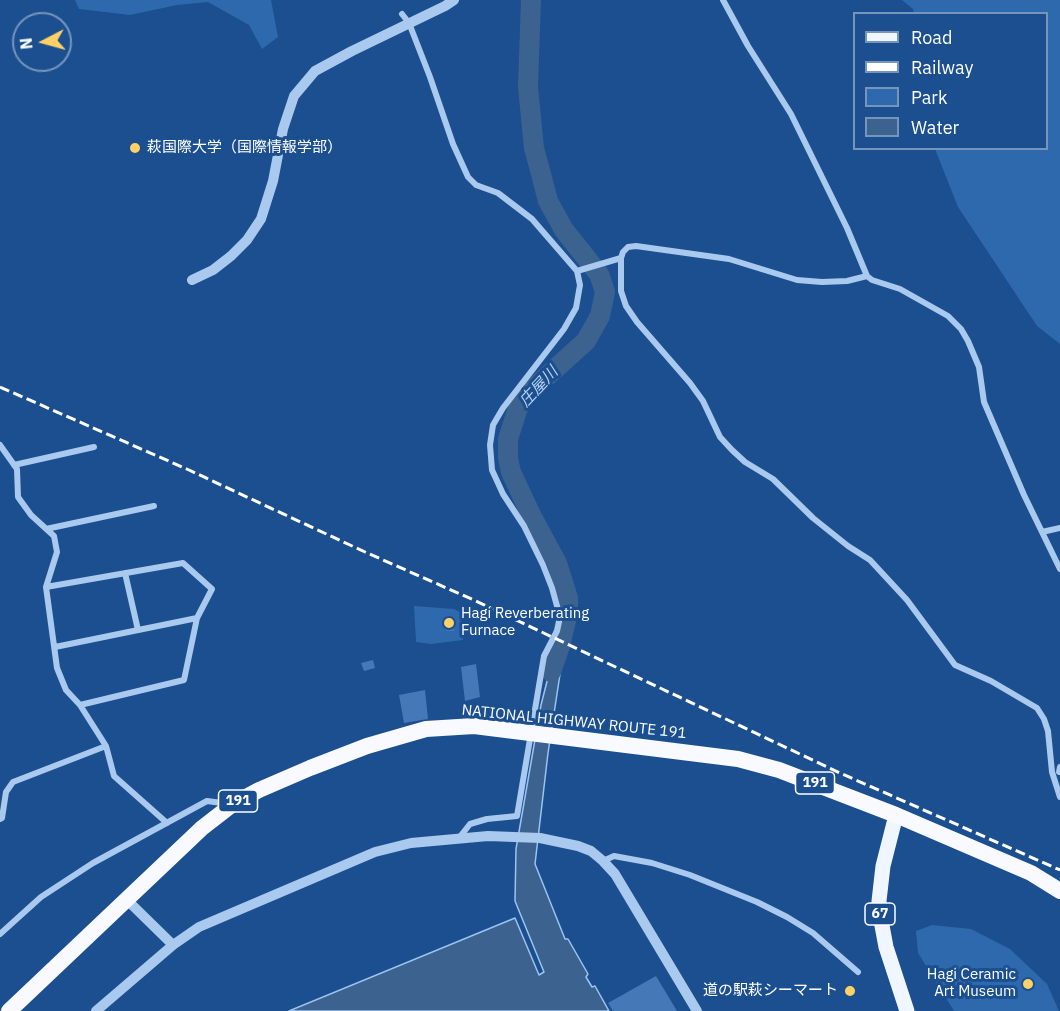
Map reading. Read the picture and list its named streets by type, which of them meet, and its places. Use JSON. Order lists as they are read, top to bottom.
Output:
{
  "streets": {
    "highway": ["NATIONAL HIGHWAY ROUTE 191", "191"],
    "main road": ["67"]
  },
  "crossings": [
    ["NATIONAL HIGHWAY ROUTE 191", "67"]
  ],
  "water": ["庄屋川"],
  "places": [
    "萩国際大学（国際情報学部）",
    "Hagi Reverberating Furnace",
    "Hagi Ceramic Art Museum",
    "道の駅萩シーマート"
  ],
  "legend": [
    "Road",
    "Railway",
    "Park",
    "Water"
  ],
  "north": "left"
}
